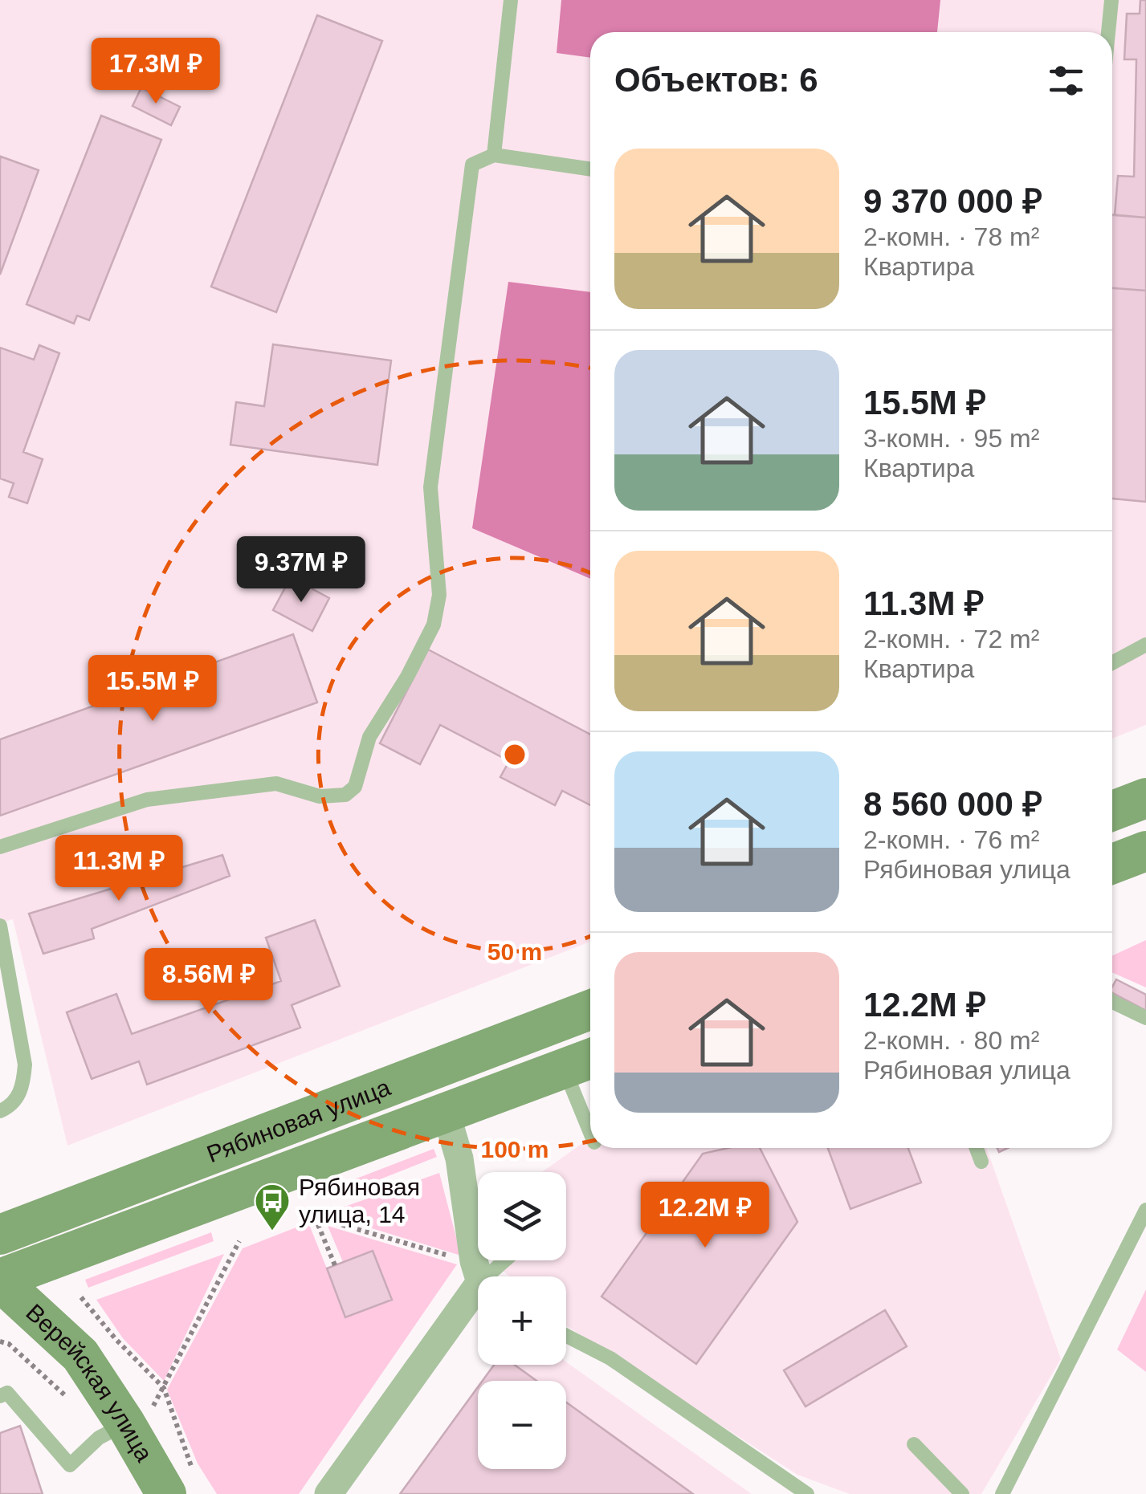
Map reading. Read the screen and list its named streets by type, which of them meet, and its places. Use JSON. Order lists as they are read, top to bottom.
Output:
{
  "streets": {
    "main road": ["Рябиновая улица", "Верейская улица"]
  },
  "crossings": [
    ["Рябиновая улица", "Верейская улица"]
  ],
  "places": {
    "bus stop": ["Рябиновая улица, 14"]
  },
  "page": {
    "heading": "Объектов: 6",
    "price": [
      "17.3M ₽",
      "9.37M ₽",
      "15.5M ₽",
      "11.3M ₽",
      "8.56M ₽",
      "12.2M ₽"
    ],
    "list": [
      {
        "name": "9 370 000 ₽",
        "note": "2-комн. · 78 m² · Квартира"
      },
      {
        "name": "15.5M ₽",
        "note": "3-комн. · 95 m² · Квартира"
      },
      {
        "name": "11.3M ₽",
        "note": "2-комн. · 72 m² · Квартира"
      },
      {
        "name": "8 560 000 ₽",
        "note": "2-комн. · 76 m² · Рябиновая улица"
      },
      {
        "name": "12.2M ₽",
        "note": "2-комн. · 80 m² · Рябиновая улица"
      }
    ],
    "map_buttons": ["+", "−"]
  },
  "rings": ["50 m", "100 m"]
}
